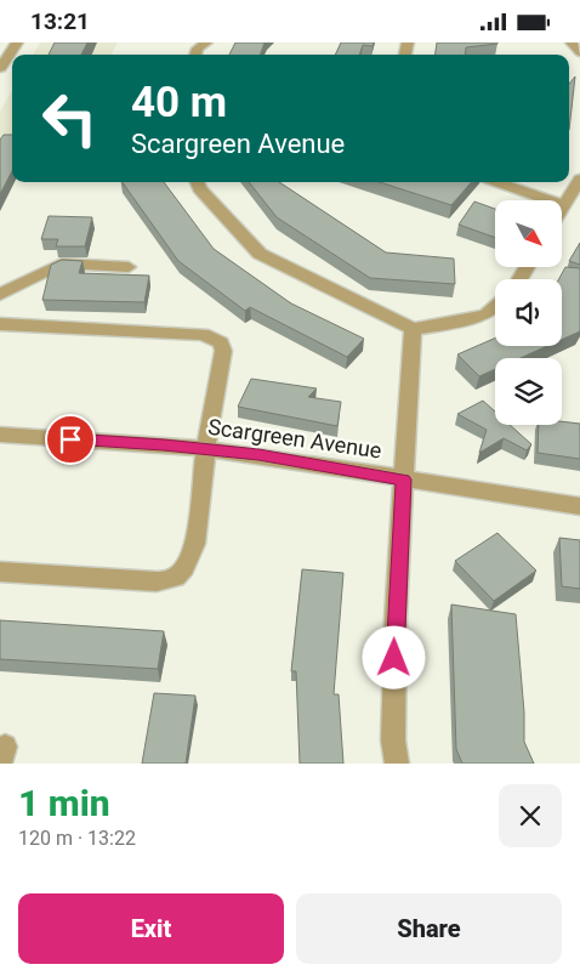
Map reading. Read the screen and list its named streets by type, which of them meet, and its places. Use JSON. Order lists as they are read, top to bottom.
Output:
{
  "streets": {
    "street": ["Scargreen Avenue"]
  },
  "north": "bottom right",
  "page": {
    "status": "13:21",
    "turn": ["40 m", "Scargreen Avenue"],
    "heading": ["1 min", "120 m · 13:22"],
    "buttons": ["Exit", "Share"]
  }
}
